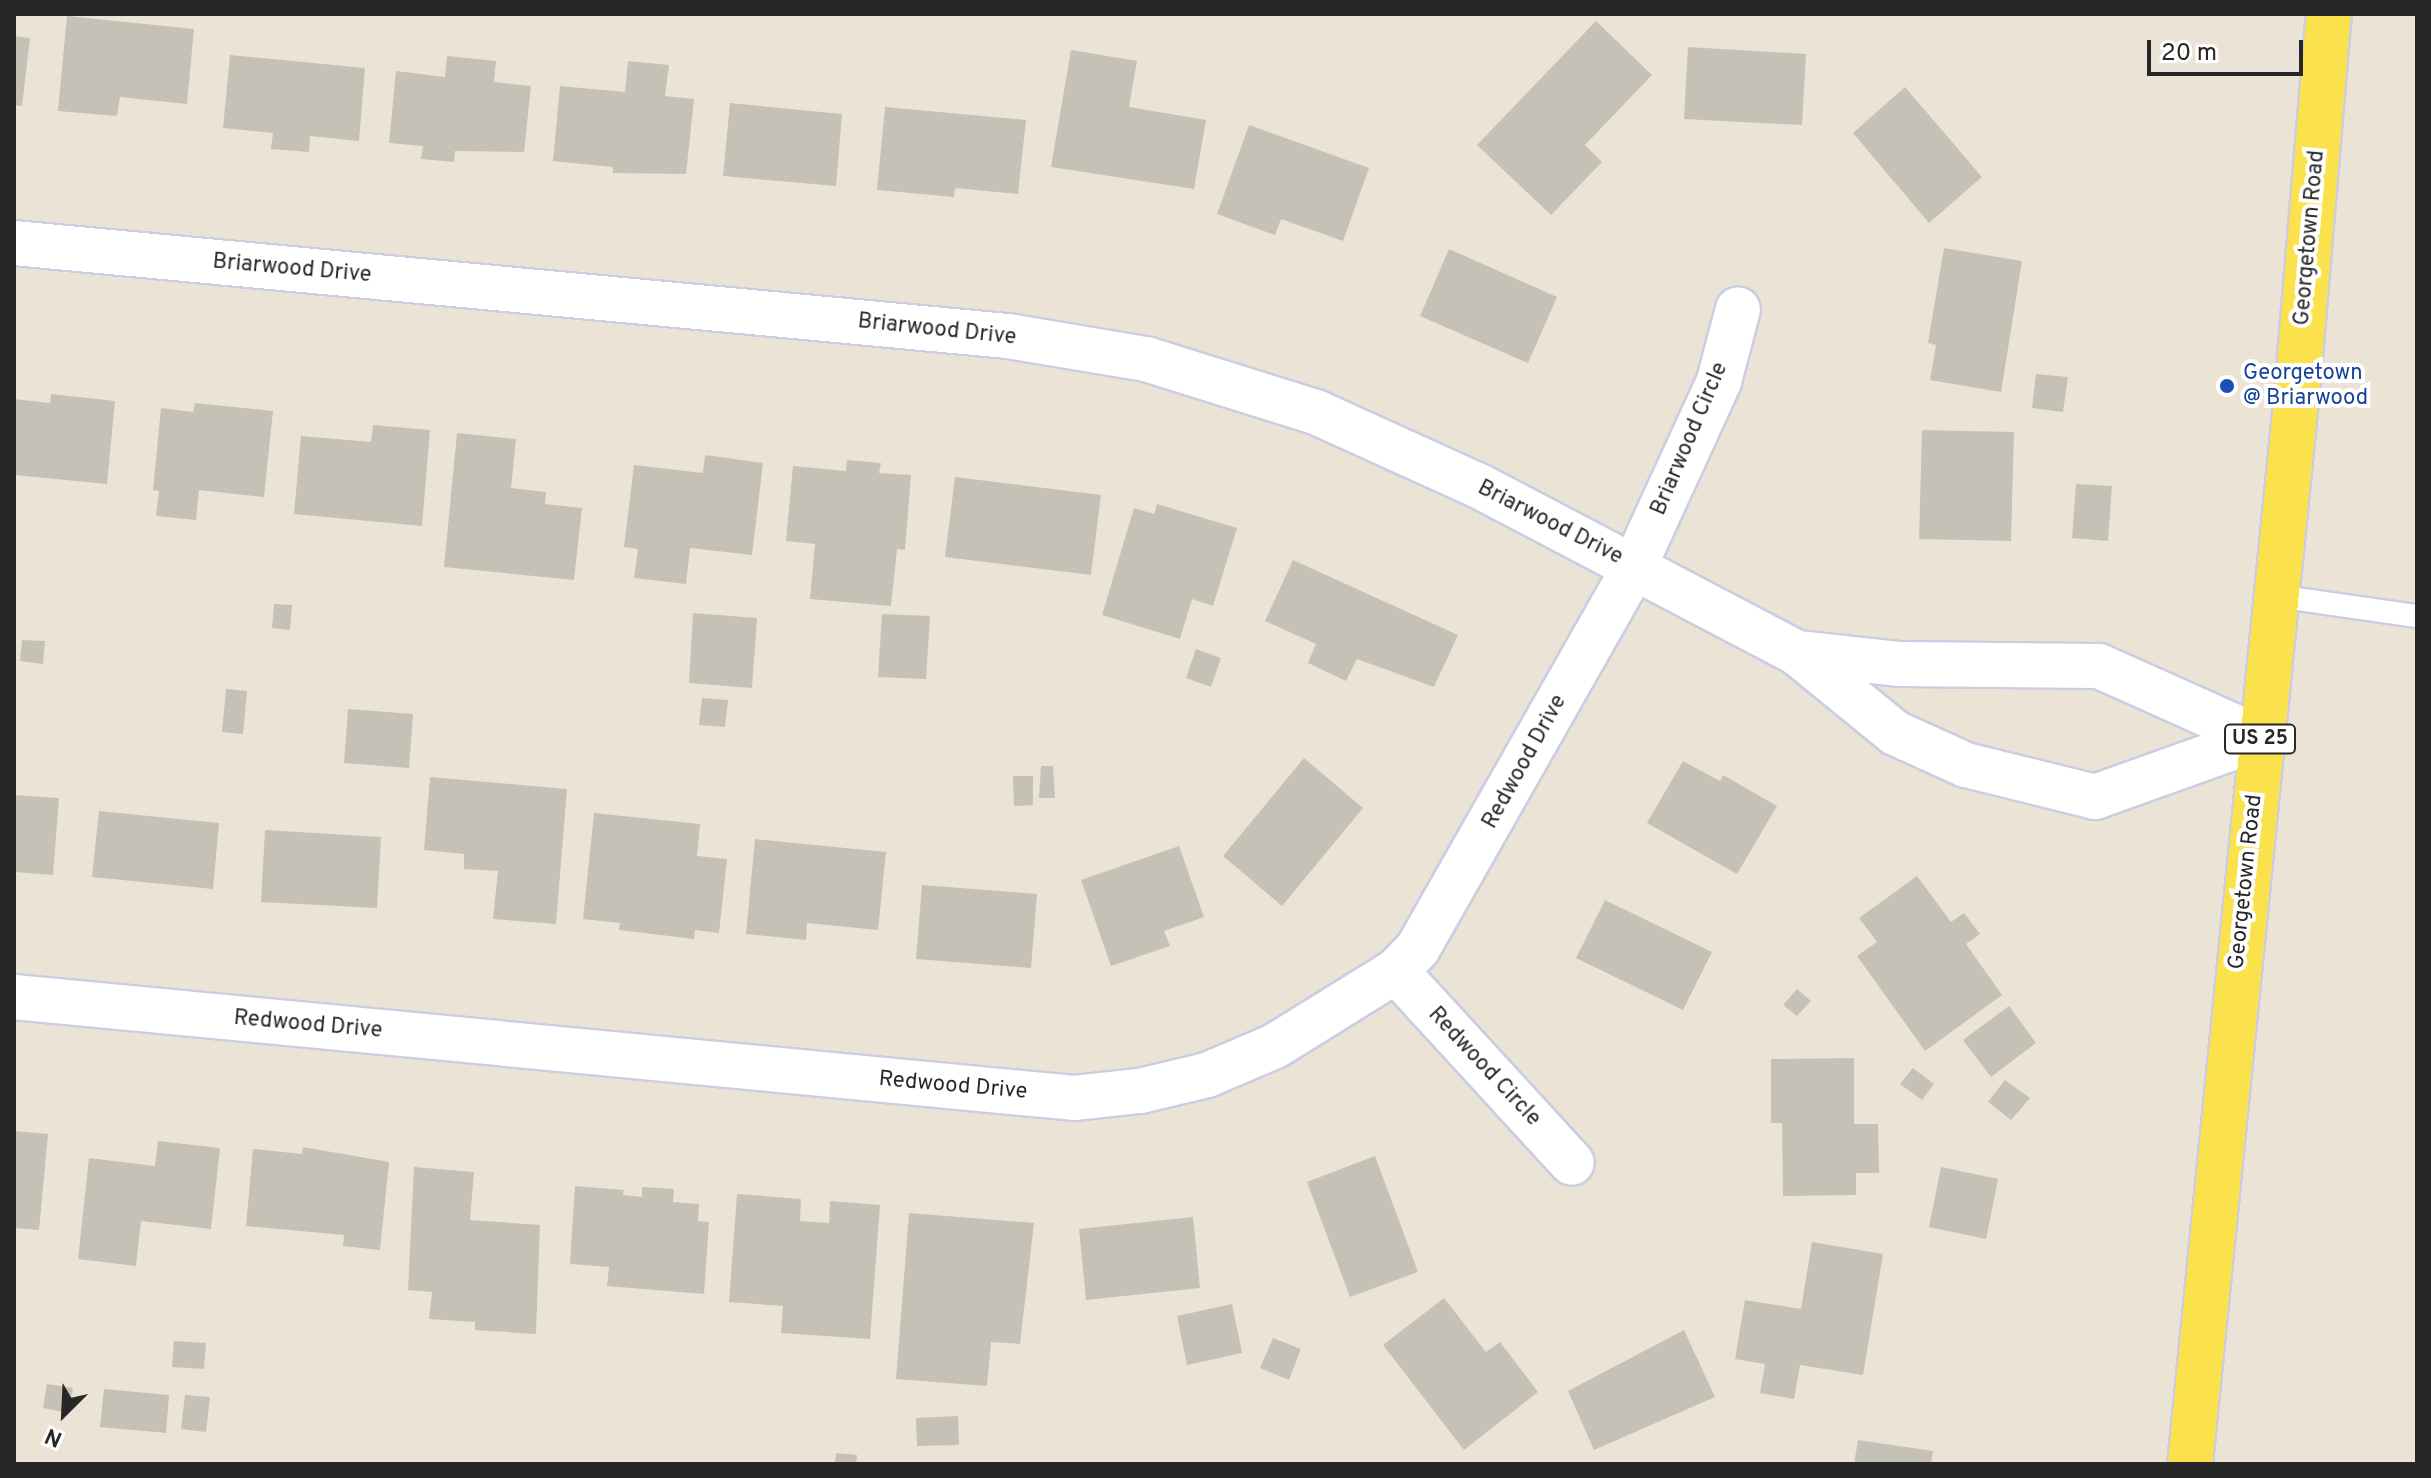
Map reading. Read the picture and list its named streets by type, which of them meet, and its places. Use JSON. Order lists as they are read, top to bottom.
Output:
{
  "streets": {
    "main road": ["Georgetown Road", "US 25"],
    "street": [
      "Briarwood Drive",
      "Briarwood Circle",
      "Redwood Drive",
      "Redwood Circle"
    ]
  },
  "crossings": [
    ["Georgetown Road", "Briarwood Drive"],
    ["Briarwood Drive", "Briarwood Circle"],
    ["Briarwood Drive", "Redwood Drive"],
    ["Briarwood Circle", "Redwood Drive"],
    ["Redwood Drive", "Redwood Circle"]
  ],
  "places": ["Georgetown @ Briarwood"],
  "scale_bar": "20 m",
  "north": "bottom left"
}
